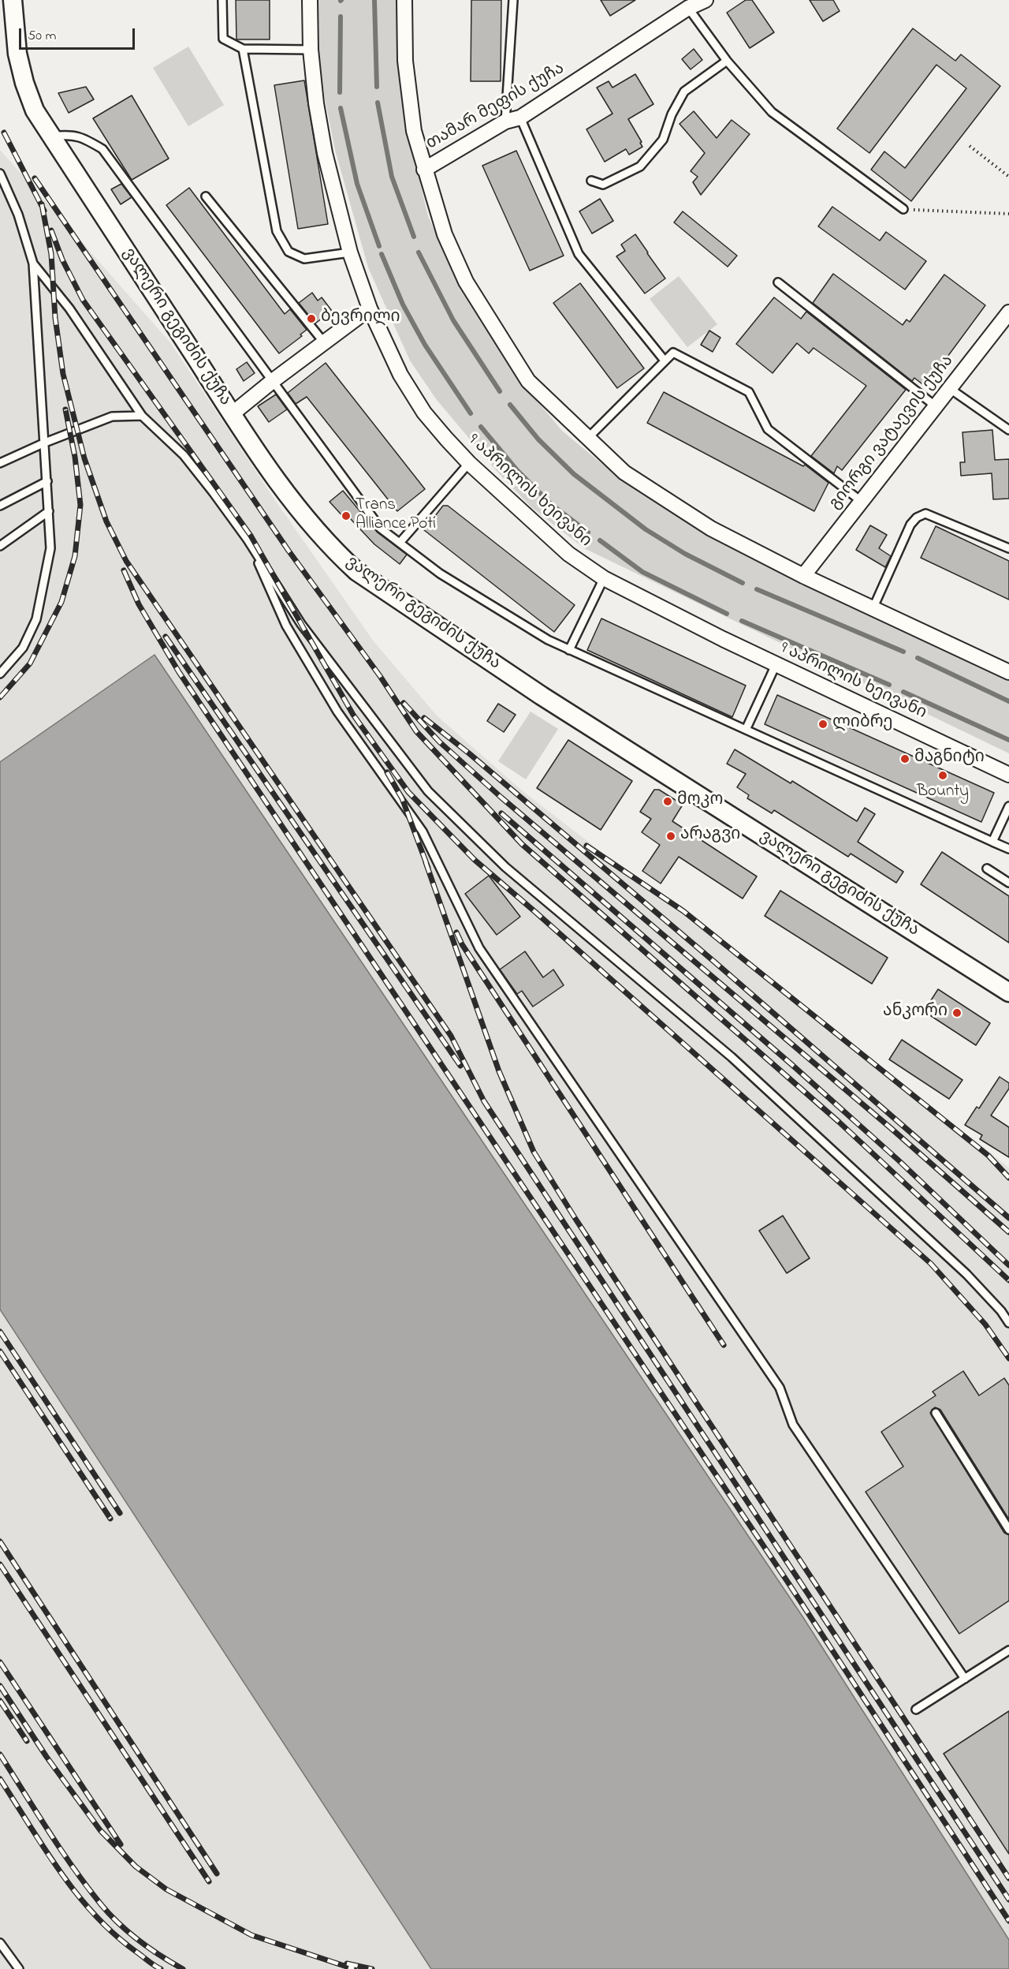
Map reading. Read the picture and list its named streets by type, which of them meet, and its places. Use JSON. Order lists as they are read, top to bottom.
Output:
{
  "streets": {
    "street": [
      "თამარ მეფის ქუჩა",
      "ვალერი გეგიძის ქუჩა",
      "გიორგი ვატაევის ქუჩა",
      "9 აპრილის ხეივანი"
    ]
  },
  "places": [
    "ბევრილი",
    "Trans Alliance Poti",
    "ლიბრე",
    "მაგნიტი",
    "Bounty",
    "მოკო",
    "არაგვი",
    "ანკორი"
  ],
  "scale_bar": "50 m"
}
